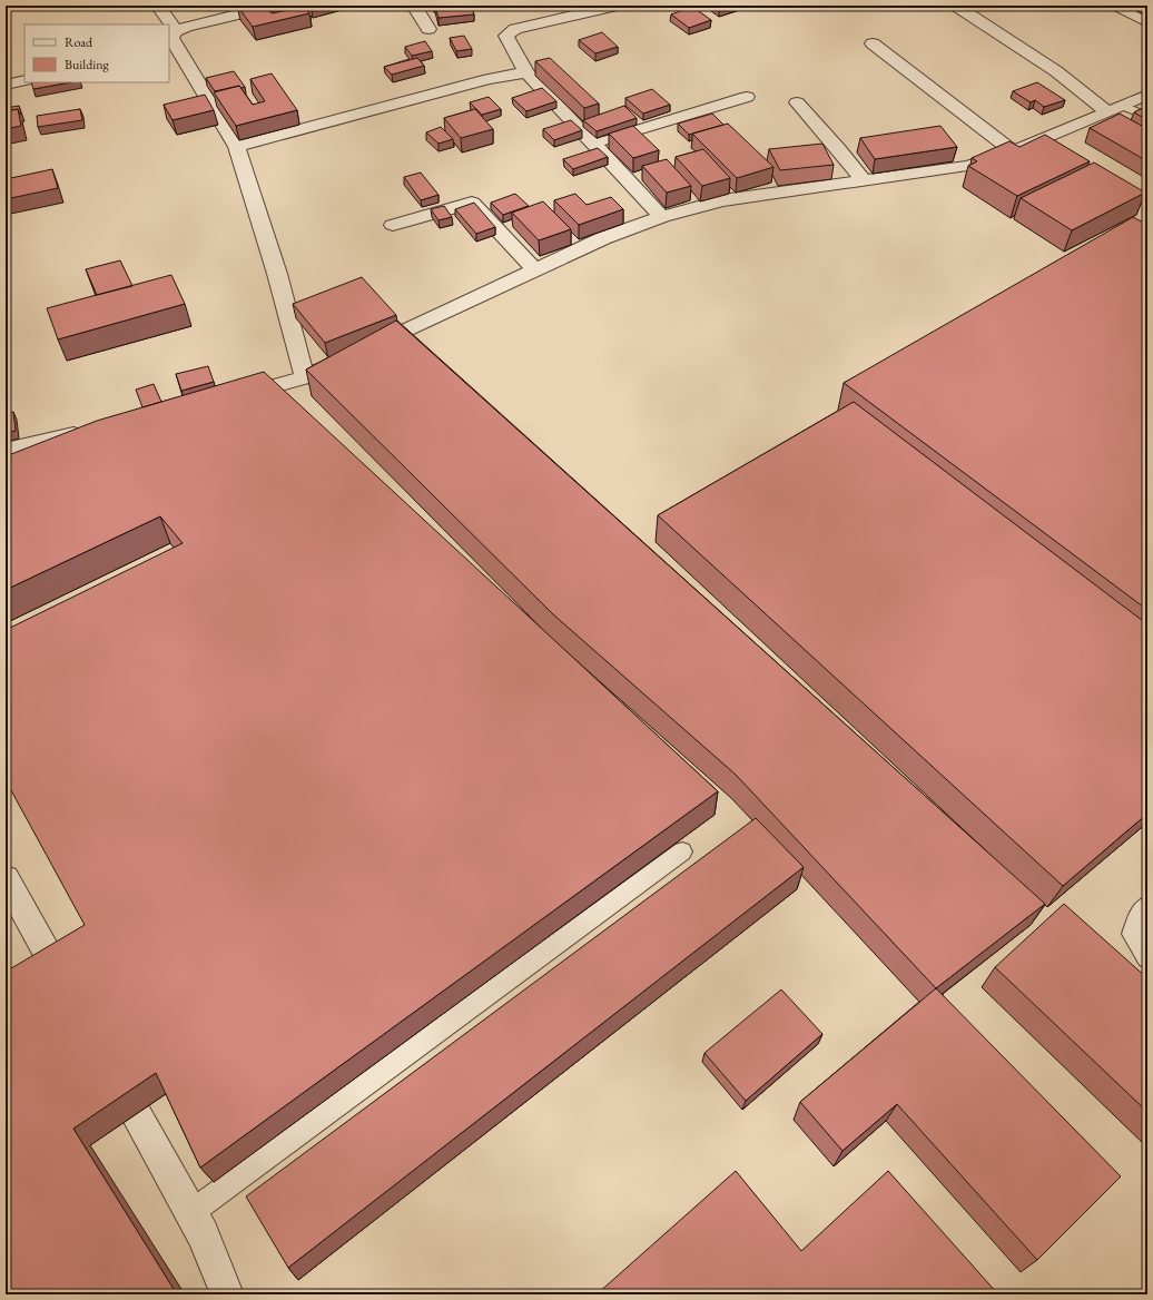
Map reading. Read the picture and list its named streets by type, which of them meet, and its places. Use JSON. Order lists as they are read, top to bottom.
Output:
{
  "legend": ["Road", "Building"]
}
